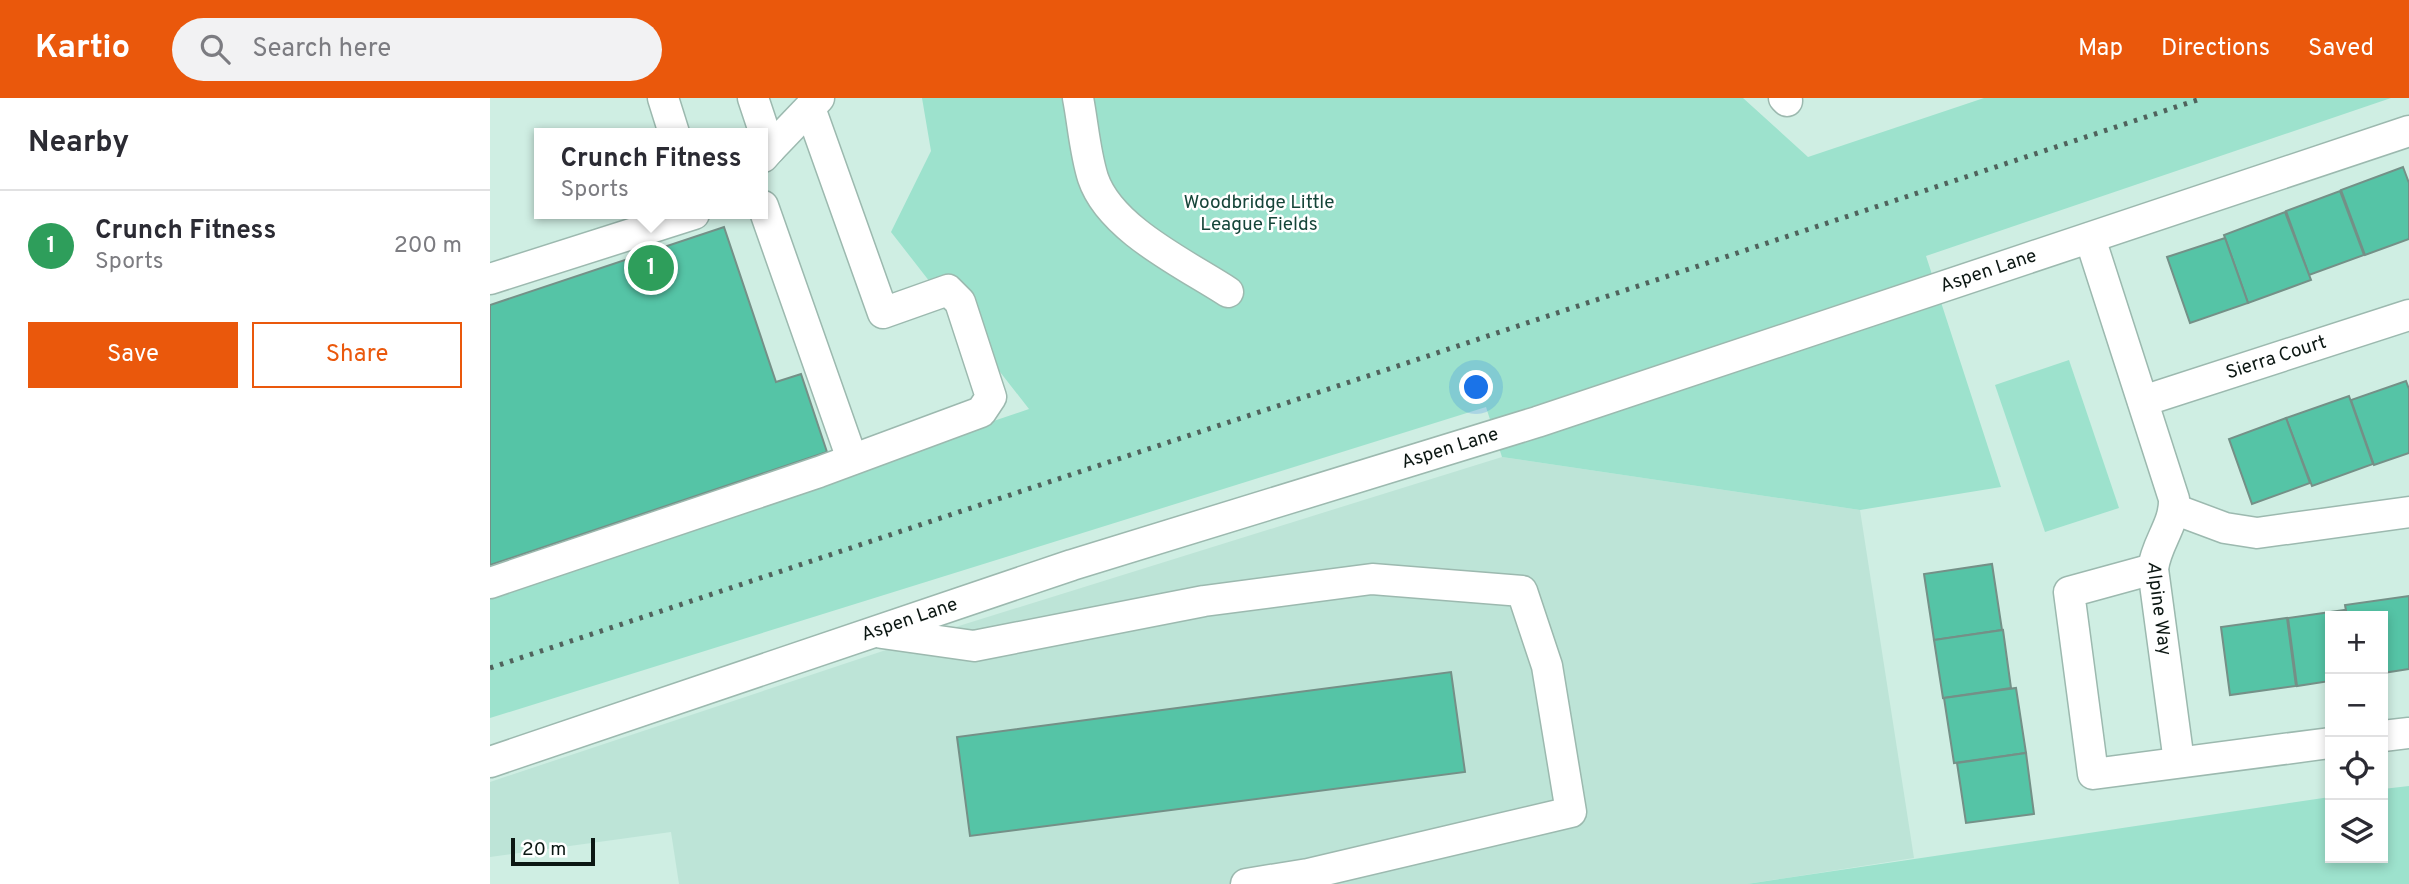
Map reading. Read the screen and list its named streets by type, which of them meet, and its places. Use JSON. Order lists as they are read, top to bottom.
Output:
{
  "streets": {
    "street": ["Aspen Lane", "Sierra Court", "Alpine Way"]
  },
  "parks": ["Woodbridge Little League Fields"],
  "scale_bar": "20 m",
  "page": {
    "header": "Kartio",
    "search": "Search here",
    "nav": ["Map", "Directions", "Saved"],
    "heading": "Nearby",
    "popup": ["Crunch Fitness", "Sports"],
    "list": [
      {
        "mark": "1",
        "name": "Crunch Fitness",
        "note": "Sports",
        "value": "200 m"
      }
    ],
    "pins": "1",
    "buttons": ["Save", "Share"],
    "map_buttons": ["+", "−"],
    "scale": "20 m"
  }
}
